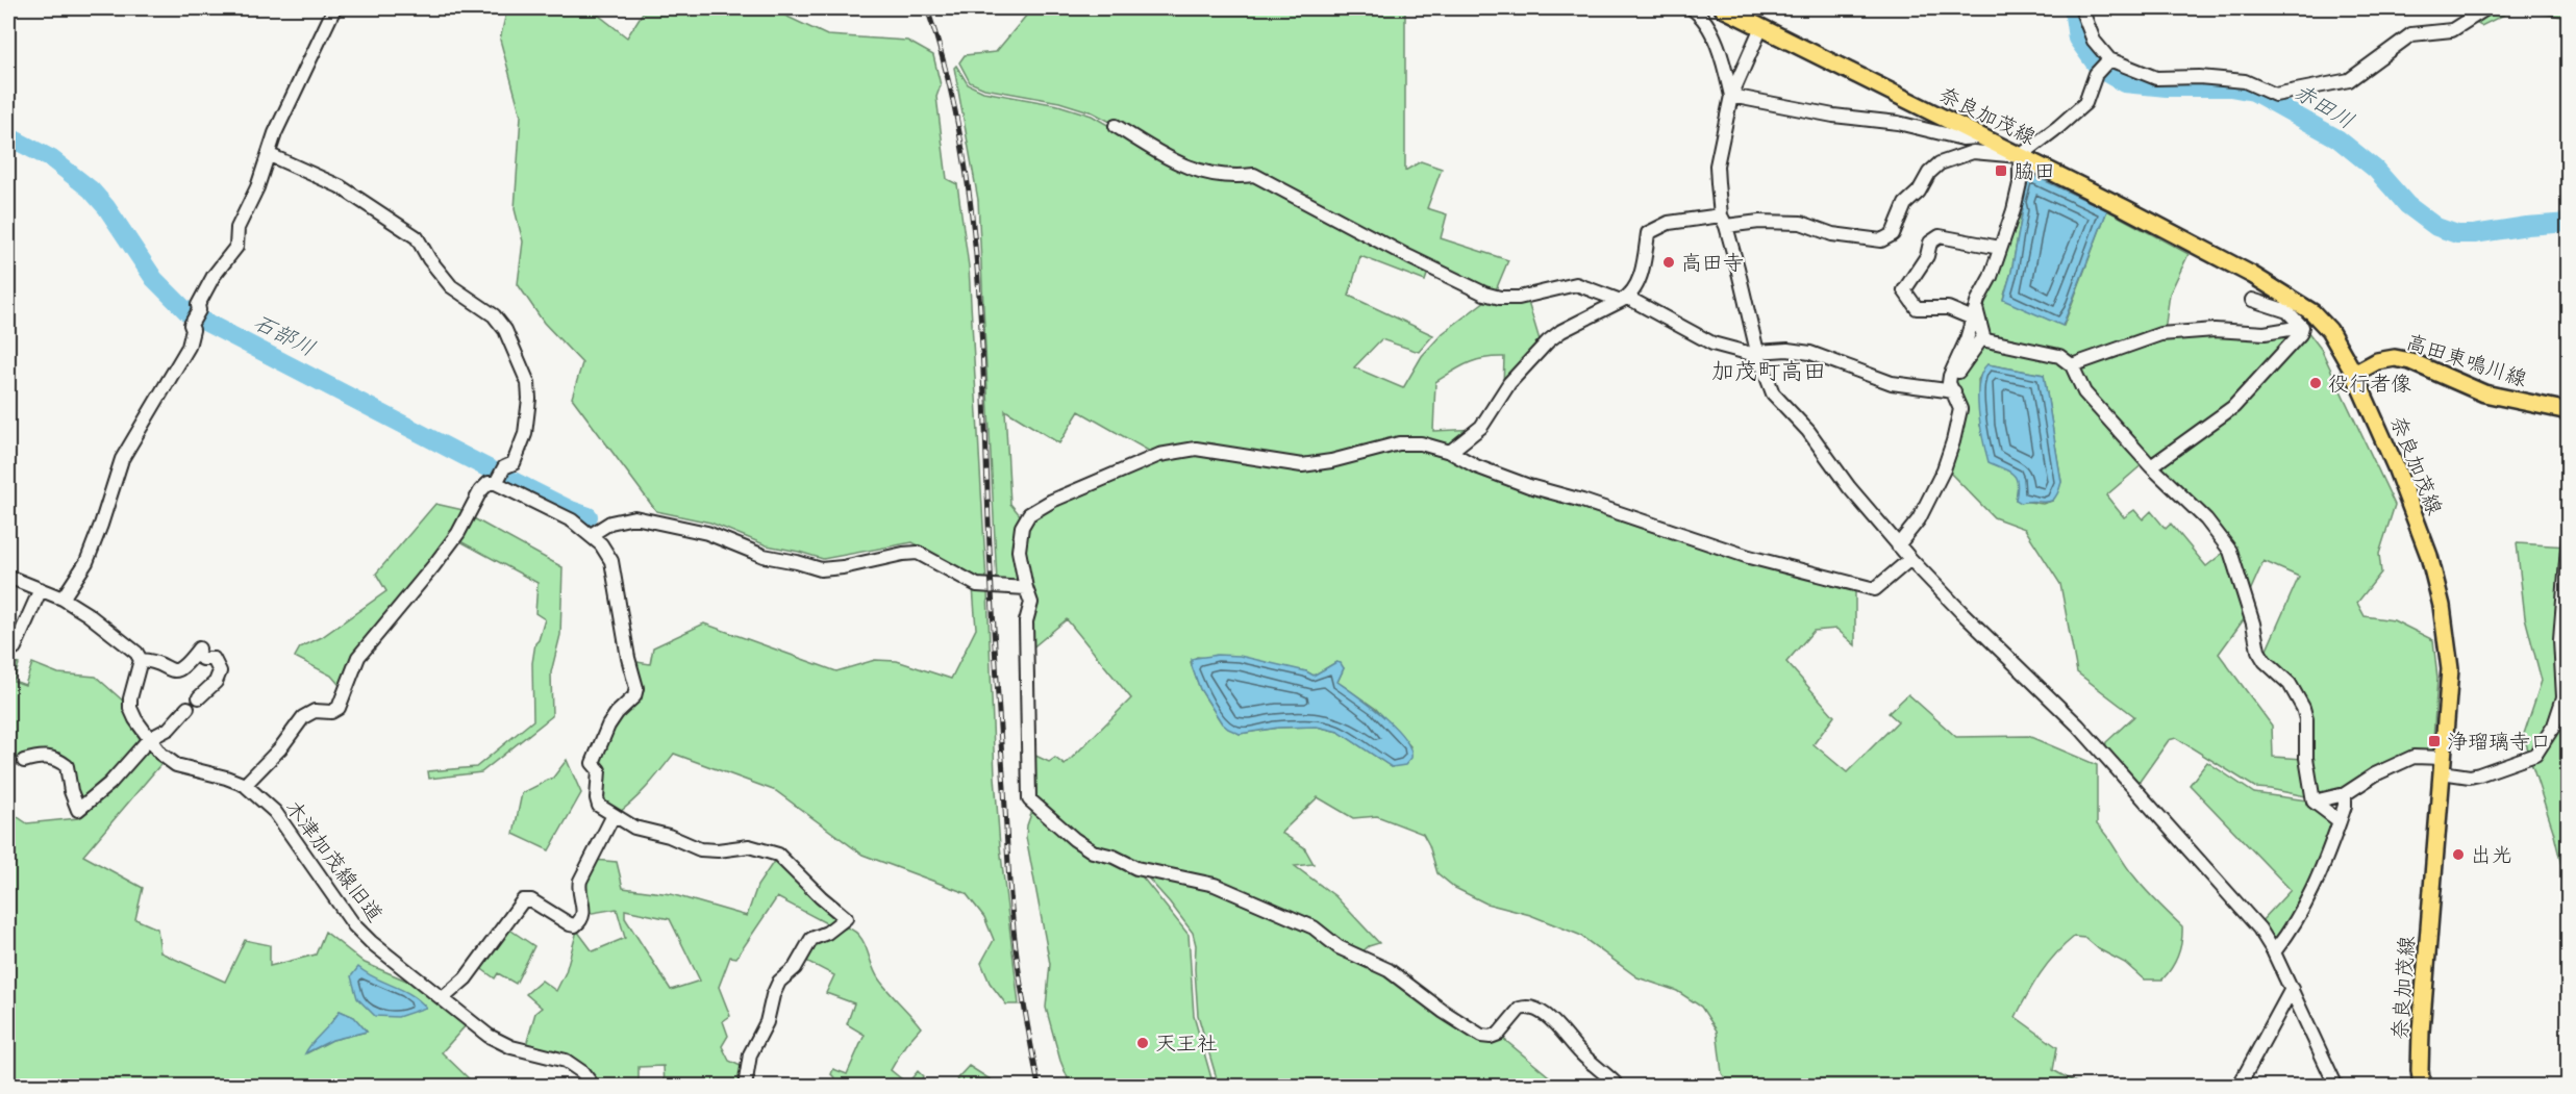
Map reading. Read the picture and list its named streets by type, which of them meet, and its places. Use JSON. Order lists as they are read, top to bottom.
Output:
{
  "streets": {
    "main road": ["奈良加茂線", "高田東鳴川線"],
    "street": ["木津加茂線旧道"]
  },
  "crossings": [
    ["奈良加茂線", "高田東鳴川線"]
  ],
  "districts": ["加茂町高田"],
  "water": ["赤田川", "石部川"],
  "places": {
    "transit": ["脇田", "浄瑠璃寺口"],
    "other": [
      "高田寺",
      "役行者像",
      "出光",
      "天王社"
    ]
  }
}
